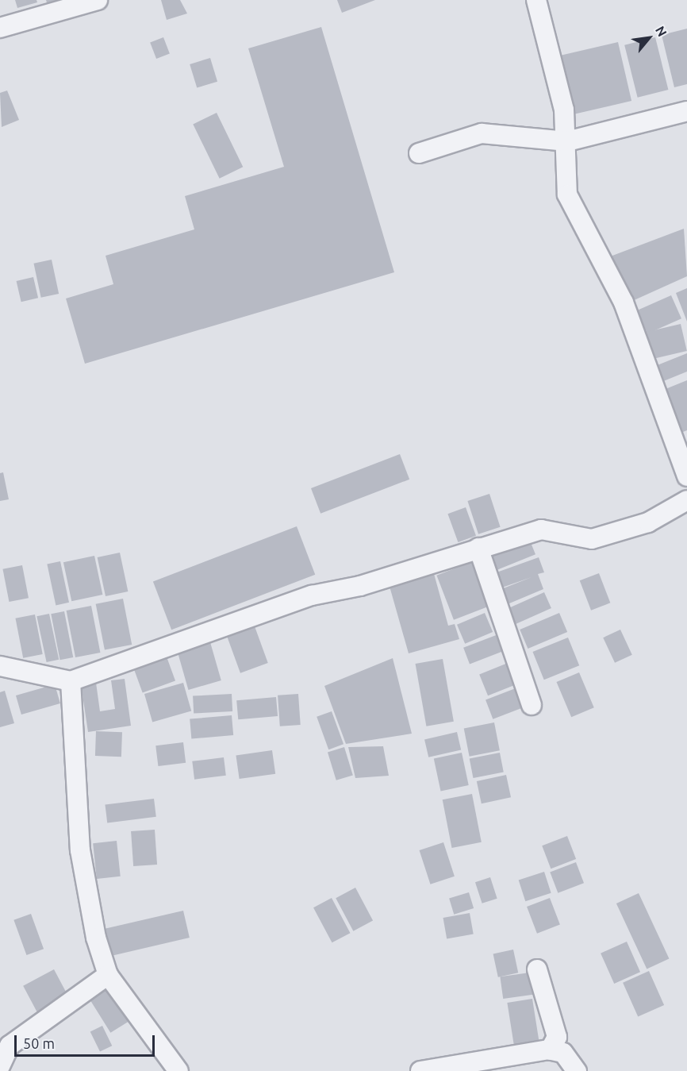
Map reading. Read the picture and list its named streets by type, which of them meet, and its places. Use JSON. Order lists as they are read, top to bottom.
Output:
{
  "scale_bar": "50 m",
  "north": "top right"
}
